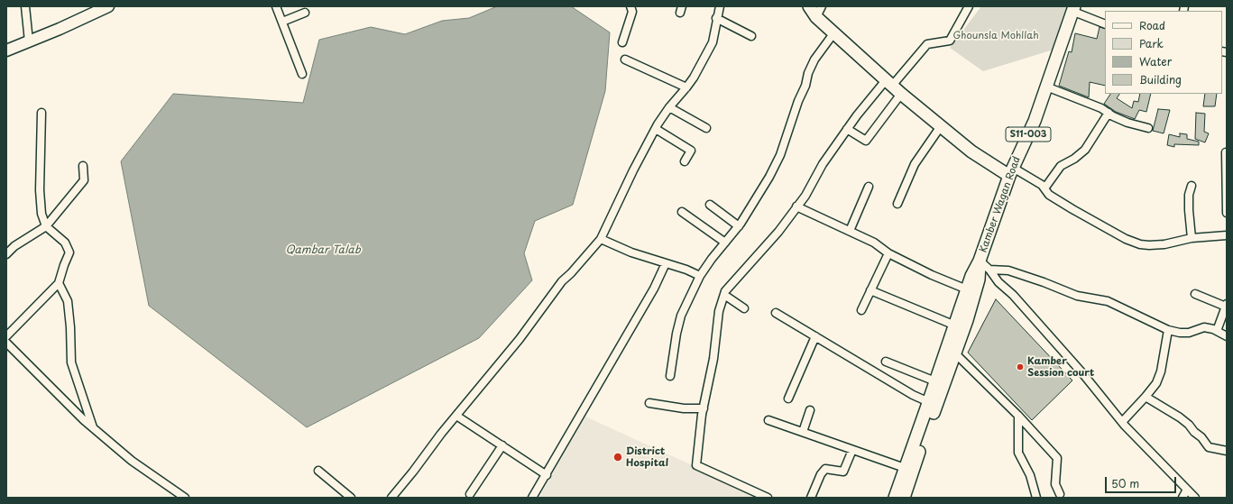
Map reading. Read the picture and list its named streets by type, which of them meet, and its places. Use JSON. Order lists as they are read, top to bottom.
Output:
{
  "streets": {
    "main road": ["S11-003", "Kamber Wagan Road"]
  },
  "water": ["Qambar Talab"],
  "parks": ["Ghounsla Mohllah"],
  "places": ["Kamber Session court", "District Hospital"],
  "legend": [
    "Road",
    "Park",
    "Water",
    "Building"
  ],
  "scale_bar": "50 m"
}
